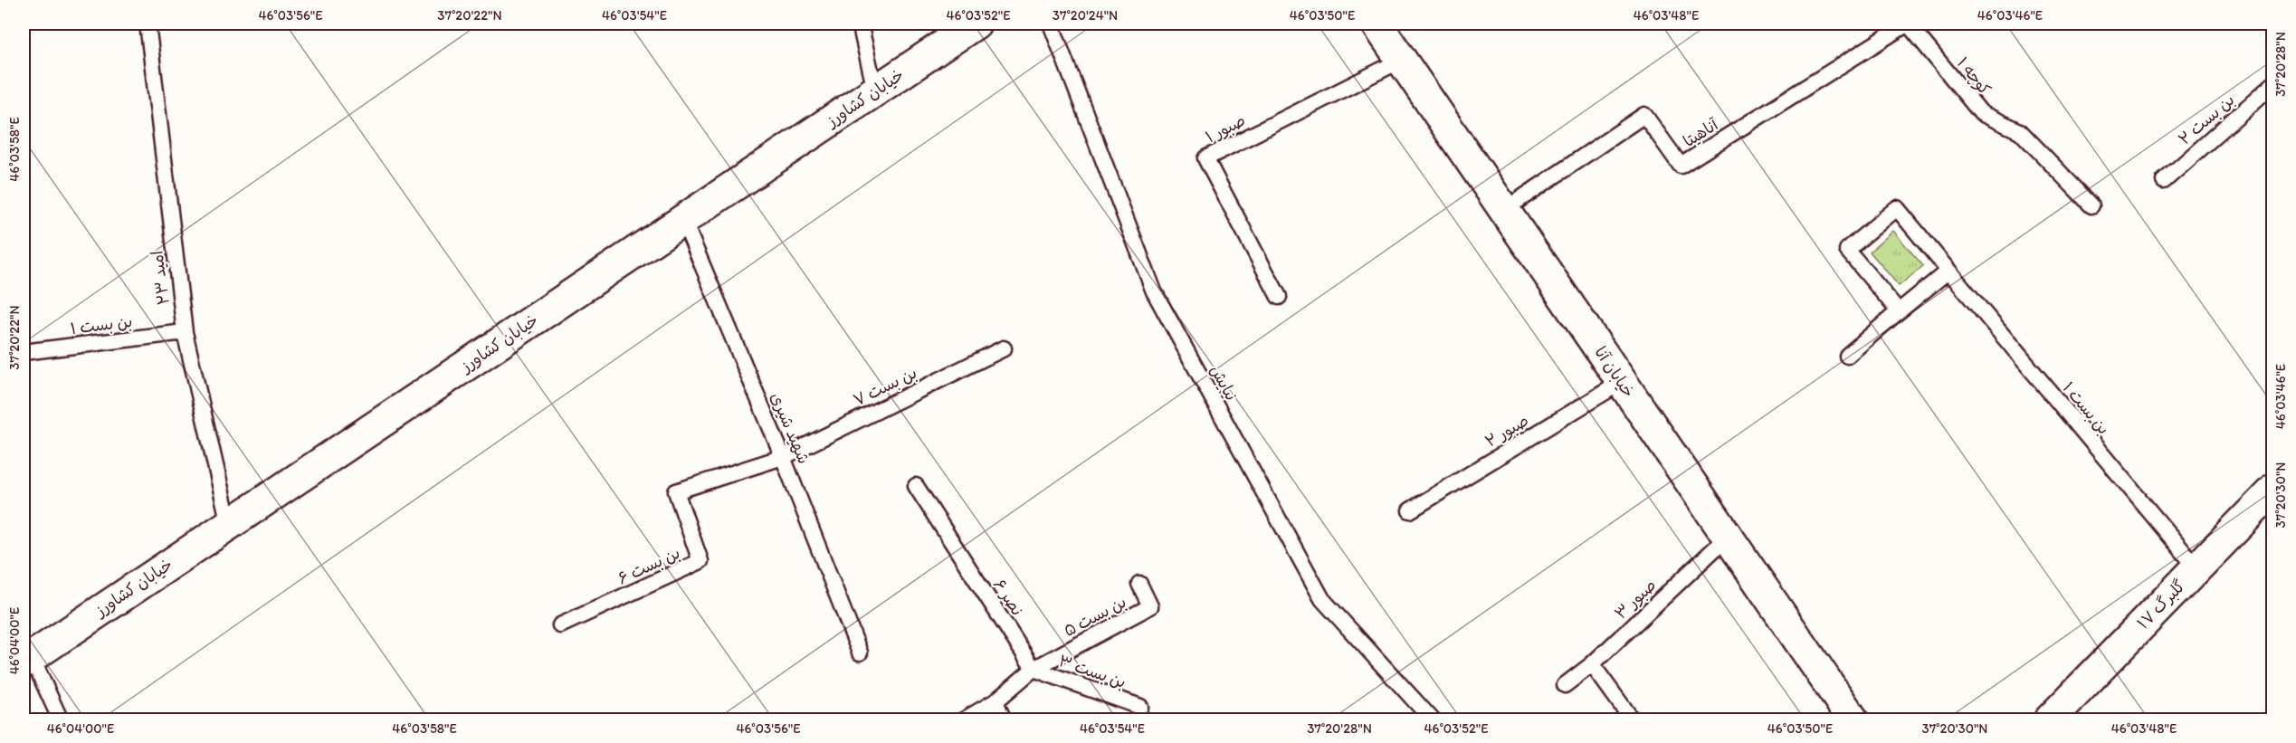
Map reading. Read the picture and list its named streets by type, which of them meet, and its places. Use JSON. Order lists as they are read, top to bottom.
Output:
{
  "streets": {
    "street": ["خیابان کشاورز", "خیابان آنا", "گلبرگ ۱۷"],
    "lane": [
      "کوچه ۱",
      "بن بست ۲",
      "صبور ۱",
      "آناهیتا",
      "امید ۲۳",
      "بن بست ۱",
      "نیایش",
      "بن بست ۷",
      "شهید شیری",
      "صبور ۲",
      "بن بست ۶",
      "نصر ۶",
      "صبور ۳",
      "بن بست ۵",
      "بن بست ۳"
    ]
  },
  "crossings": [
    ["کوچه ۱", "آناهیتا"],
    ["خیابان کشاورز", "امید ۲۳"],
    ["خیابان کشاورز", "شهید شیری"],
    ["صبور ۱", "خیابان آنا"],
    ["آناهیتا", "خیابان آنا"],
    ["امید ۲۳", "بن بست ۱"],
    ["بن بست ۱", "گلبرگ ۱۷"],
    ["خیابان آنا", "صبور ۲"],
    ["خیابان آنا", "صبور ۳"],
    ["بن بست ۷", "شهید شیری"],
    ["بن بست ۷", "بن بست ۶"],
    ["شهید شیری", "بن بست ۶"],
    ["نصر ۶", "بن بست ۵"],
    ["نصر ۶", "بن بست ۳"],
    ["بن بست ۵", "بن بست ۳"]
  ],
  "coordinates": [
    "46°03'56\"E",
    "37°20'22\"N",
    "46°03'54\"E",
    "46°03'52\"E",
    "37°20'24\"N",
    "46°03'50\"E",
    "46°03'48\"E",
    "46°03'46\"E",
    "37°20'28\"N",
    "46°03'58\"E",
    "37°20'30\"N",
    "46°04'00\"E"
  ]
}
